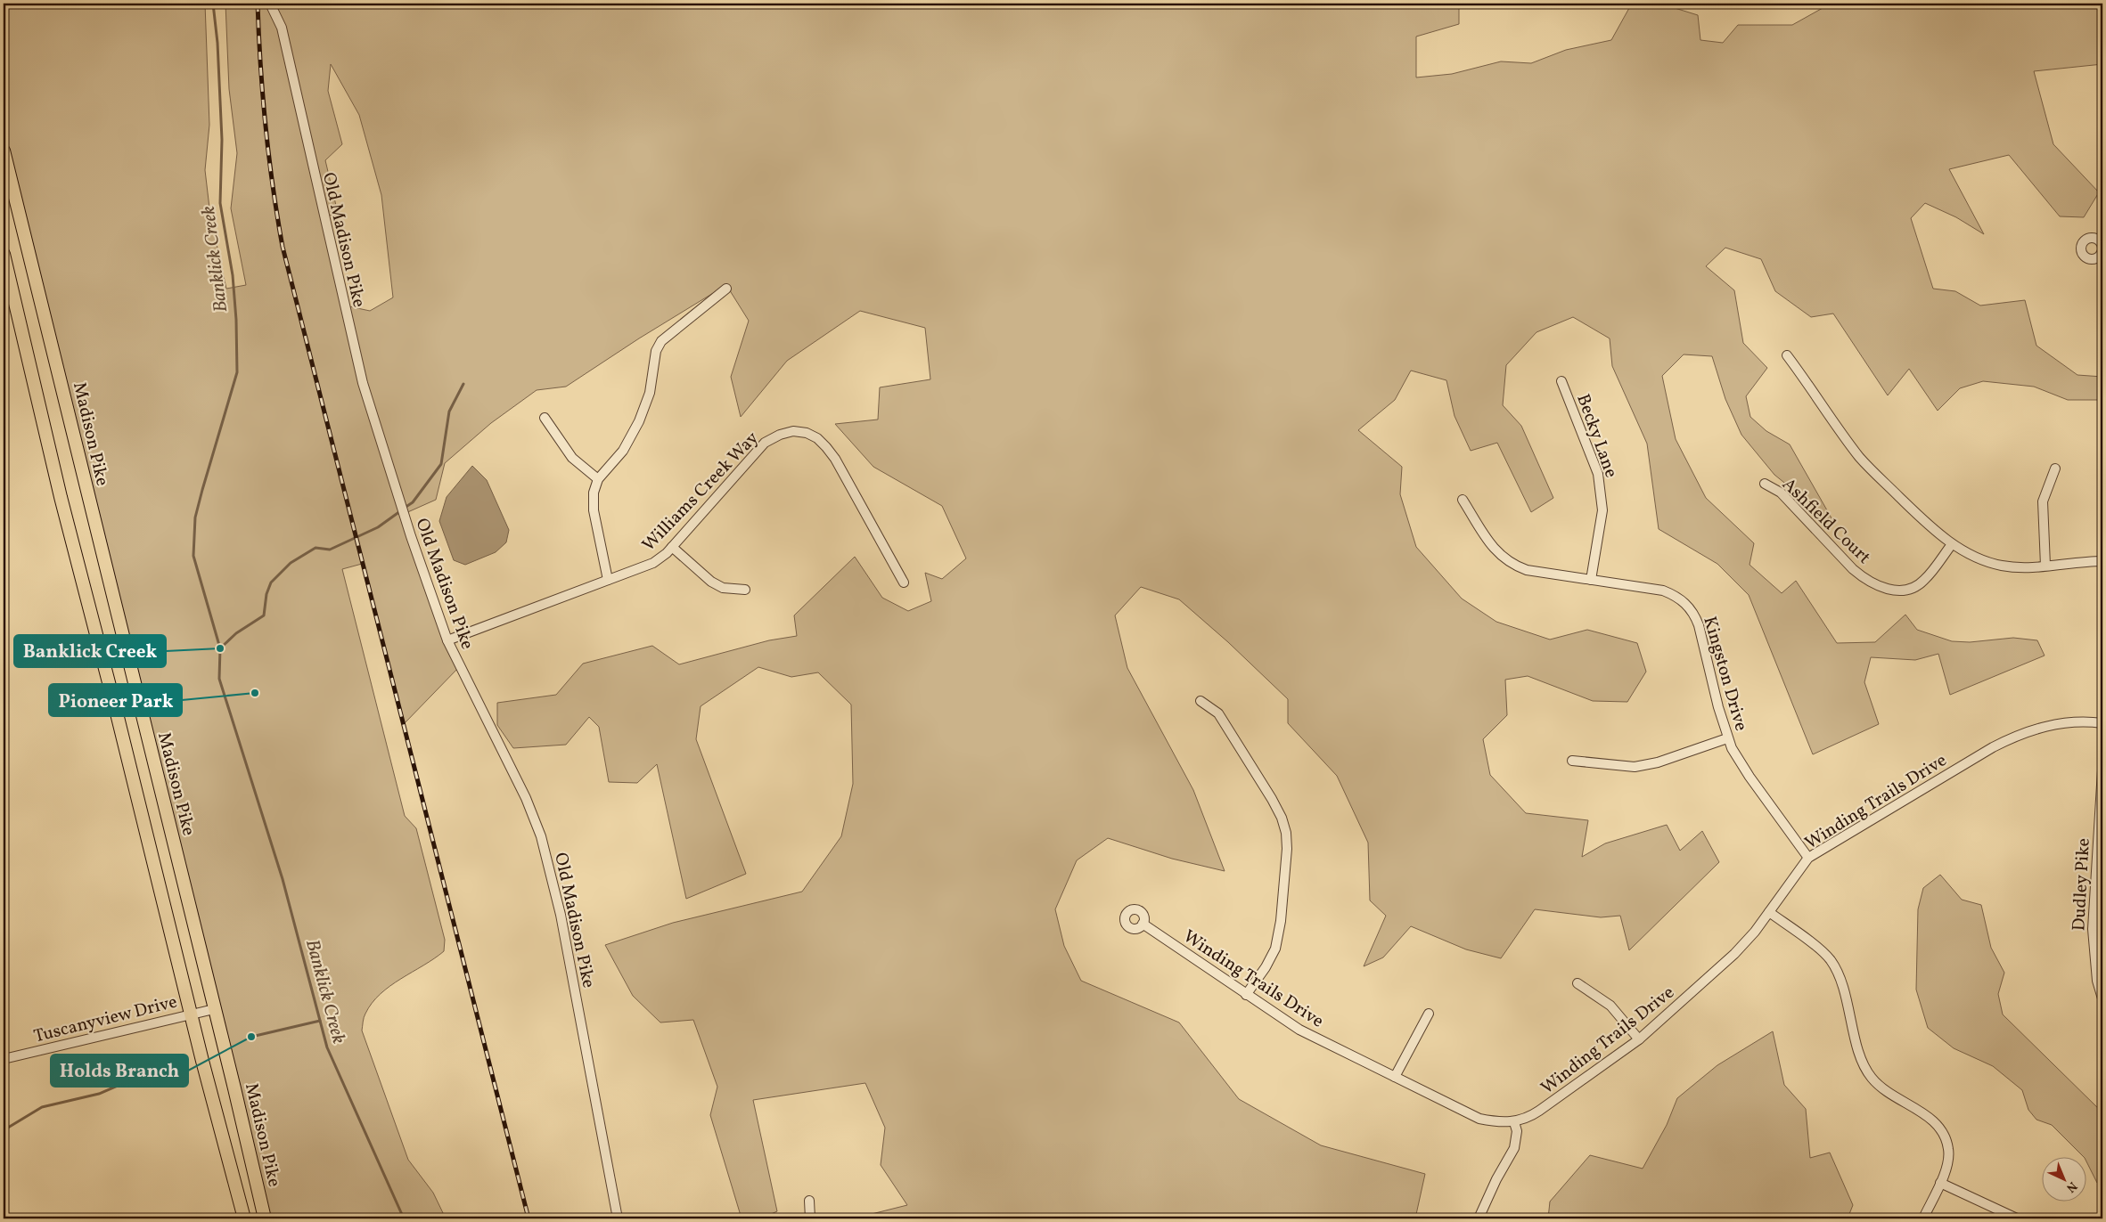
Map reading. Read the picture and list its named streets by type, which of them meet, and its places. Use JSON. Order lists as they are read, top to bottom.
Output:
{
  "streets": {
    "main road": ["Madison Pike"],
    "street": [
      "Old Madison Pike",
      "Becky Lane",
      "Williams Creek Way",
      "Ashfield Court",
      "Kingston Drive",
      "Winding Trails Drive",
      "Dudley Pike",
      "Tuscanyview Drive"
    ]
  },
  "crossings": [
    ["Old Madison Pike", "Williams Creek Way"],
    ["Madison Pike", "Tuscanyview Drive"],
    ["Becky Lane", "Kingston Drive"],
    ["Kingston Drive", "Winding Trails Drive"]
  ],
  "water": ["Banklick Creek"],
  "places": ["Banklick Creek", "Pioneer Park", "Holds Branch"],
  "north": "bottom right"
}
